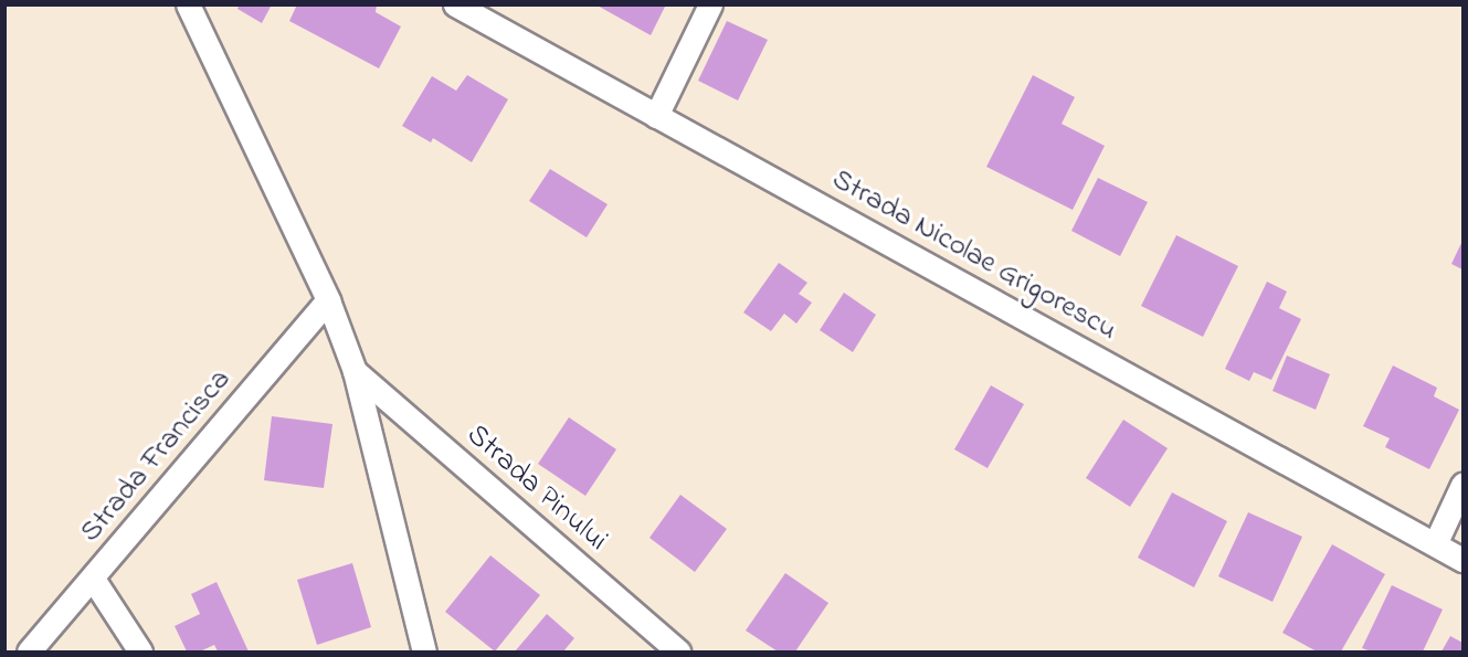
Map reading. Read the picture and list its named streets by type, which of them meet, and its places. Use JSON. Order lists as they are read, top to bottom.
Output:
{
  "streets": {
    "street": ["Strada Nicolae Grigorescu", "Strada Francisca", "Strada Pinului"]
  }
}
